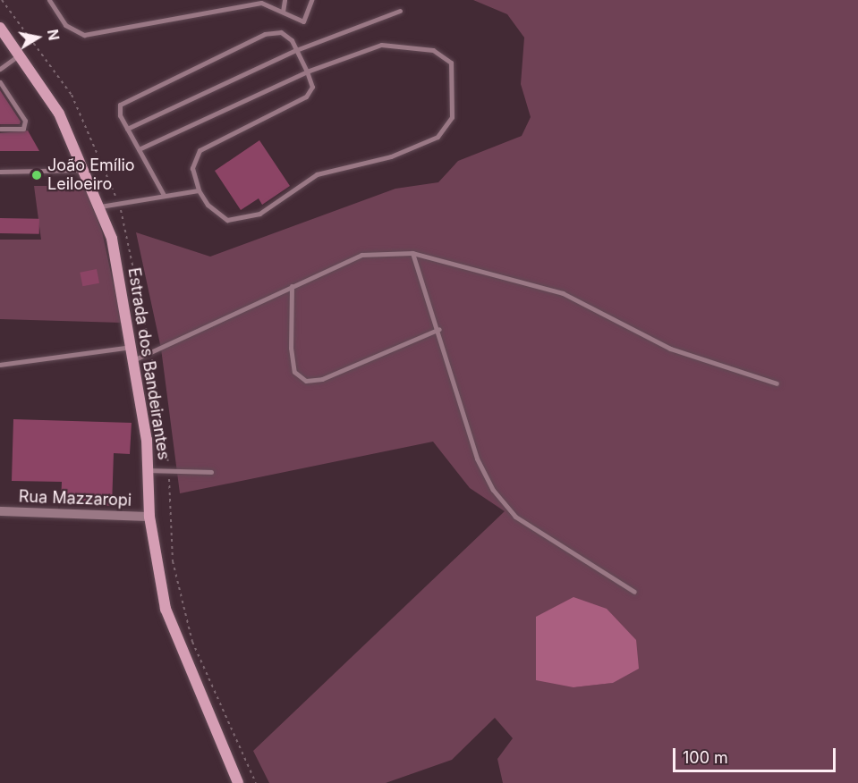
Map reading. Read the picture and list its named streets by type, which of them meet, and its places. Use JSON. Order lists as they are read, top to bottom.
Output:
{
  "streets": {
    "main road": ["Estrada dos Bandeirantes"],
    "street": ["Rua Mazzaropi"]
  },
  "crossings": [
    ["Estrada dos Bandeirantes", "Rua Mazzaropi"]
  ],
  "places": ["João Emílio Leiloeiro"],
  "scale_bar": "100 m",
  "north": "right"
}
